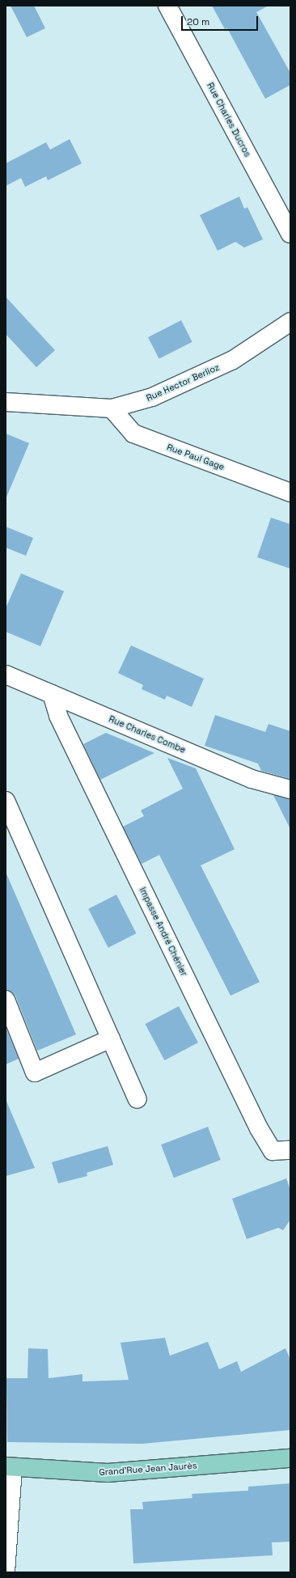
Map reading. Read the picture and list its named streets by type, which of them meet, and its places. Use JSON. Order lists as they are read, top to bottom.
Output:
{
  "streets": {
    "main road": ["Grand'Rue Jean Jaurès"],
    "street": [
      "Rue Charles Ducros",
      "Rue Hector Berlioz",
      "Rue Paul Gage",
      "Rue Charles Combe",
      "Impasse André Chénier"
    ]
  },
  "crossings": [
    ["Rue Hector Berlioz", "Rue Paul Gage"],
    ["Rue Charles Combe", "Impasse André Chénier"]
  ],
  "scale_bar": "20 m"
}
